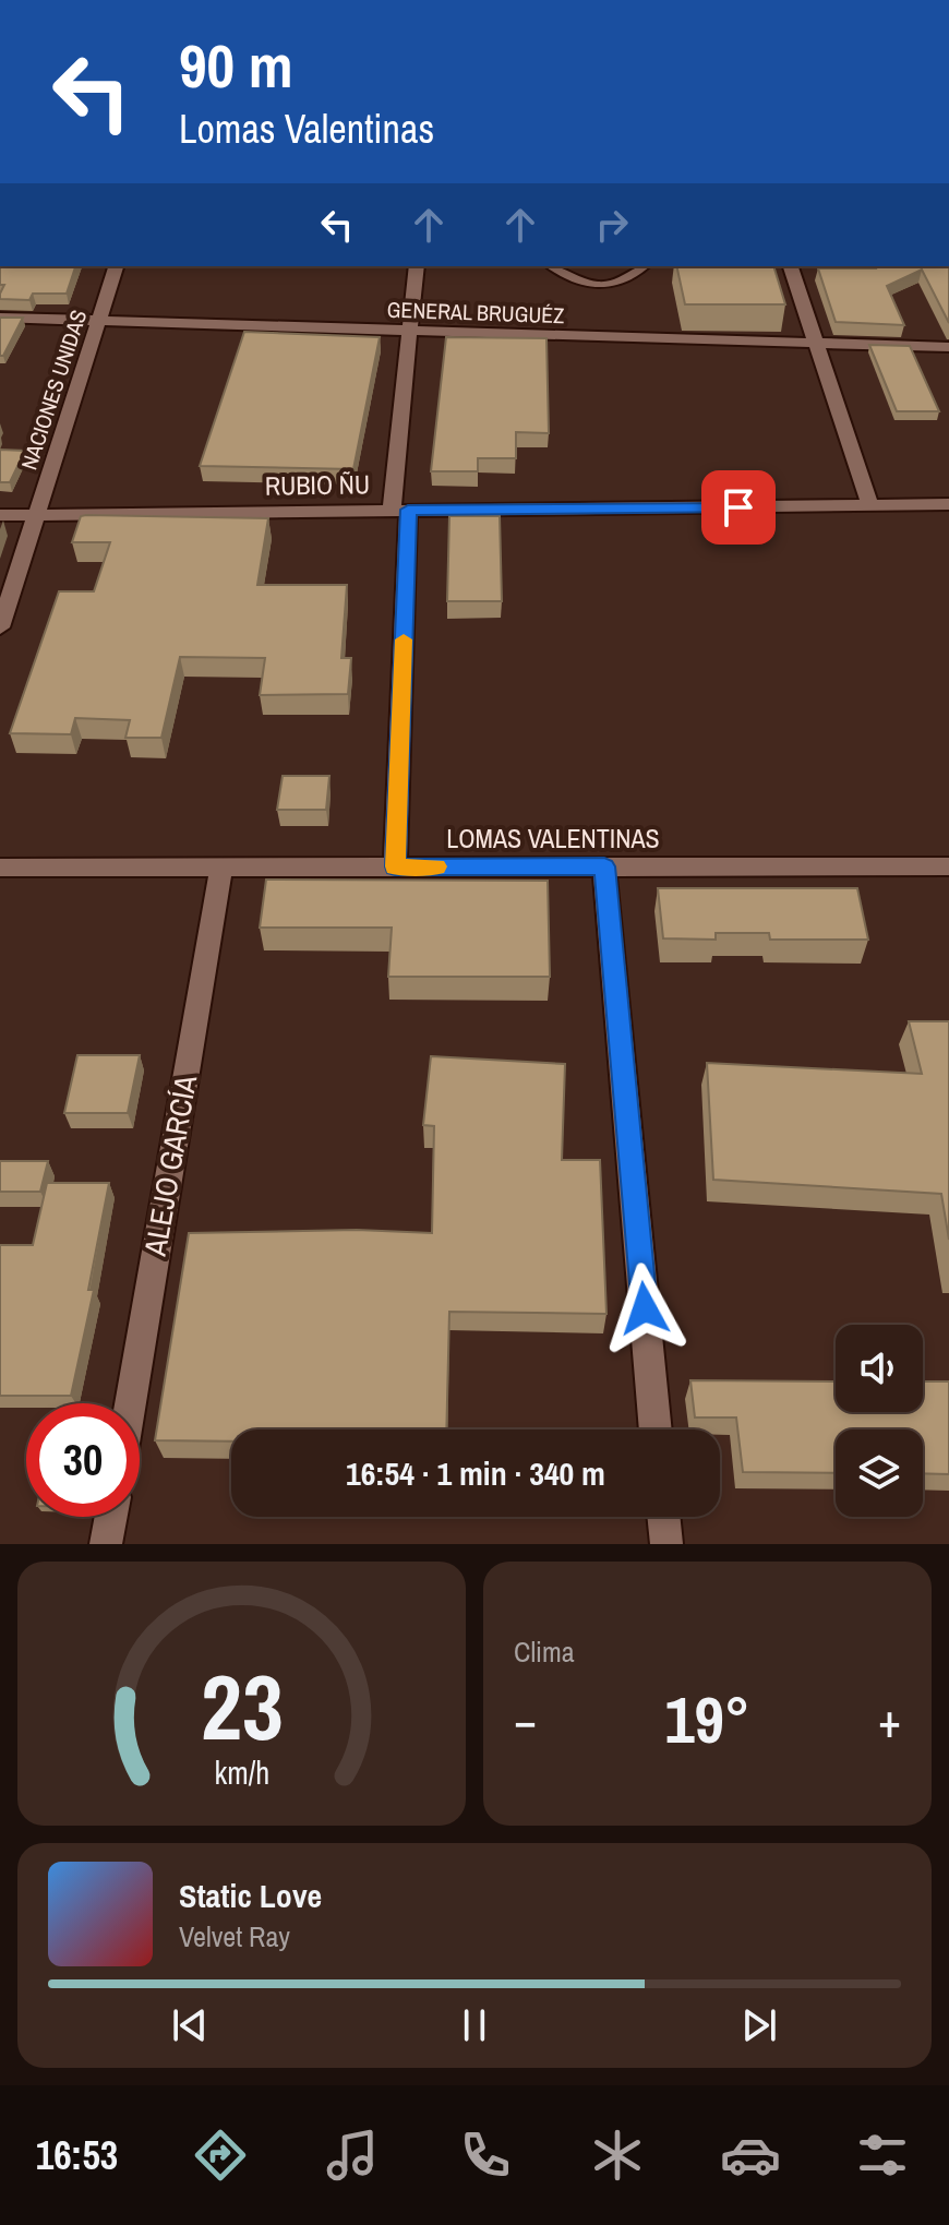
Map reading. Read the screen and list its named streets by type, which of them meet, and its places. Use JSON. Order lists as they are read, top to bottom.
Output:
{
  "streets": {
    "street": [
      "GENERAL BRUGUÉZ",
      "NACIONES UNIDAS",
      "RUBIO ÑU",
      "LOMAS VALENTINAS",
      "ALEJO GARCÍA"
    ]
  },
  "crossings": [
    ["GENERAL BRUGUÉZ", "NACIONES UNIDAS"],
    ["NACIONES UNIDAS", "RUBIO ÑU"],
    ["LOMAS VALENTINAS", "ALEJO GARCÍA"]
  ],
  "page": {
    "turn": ["90 m", "Lomas Valentinas"],
    "limit": "30",
    "trip": "16:54 · 1 min · 340 m",
    "tile": "Clima",
    "heat": ["−", "19°", "+"],
    "song": ["Static Love", "Velvet Ray"],
    "tabs": "16:53",
    "gauge": ["23", "km/h"]
  }
}
